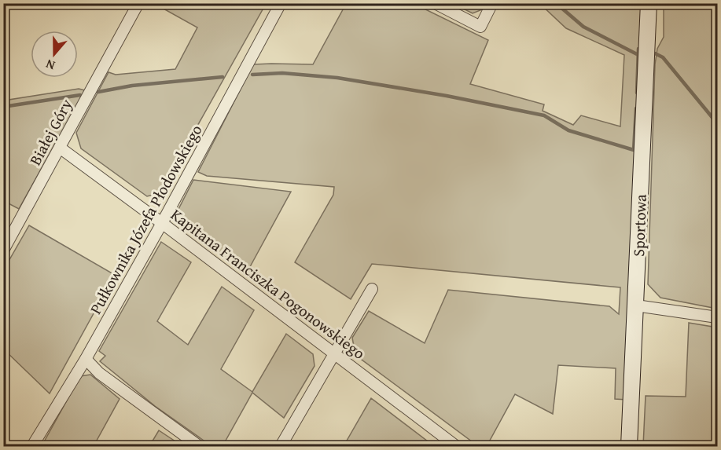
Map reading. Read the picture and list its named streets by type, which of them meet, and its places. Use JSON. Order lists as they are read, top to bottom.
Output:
{
  "streets": {
    "street": [
      "Białej Góry",
      "Pułkownika Józefa Płodowskiego",
      "Sportowa",
      "Kapitana Franciszka Pogonowskiego"
    ]
  },
  "crossings": [
    ["Białej Góry", "Kapitana Franciszka Pogonowskiego"],
    ["Pułkownika Józefa Płodowskiego", "Kapitana Franciszka Pogonowskiego"]
  ],
  "north": "bottom"
}
